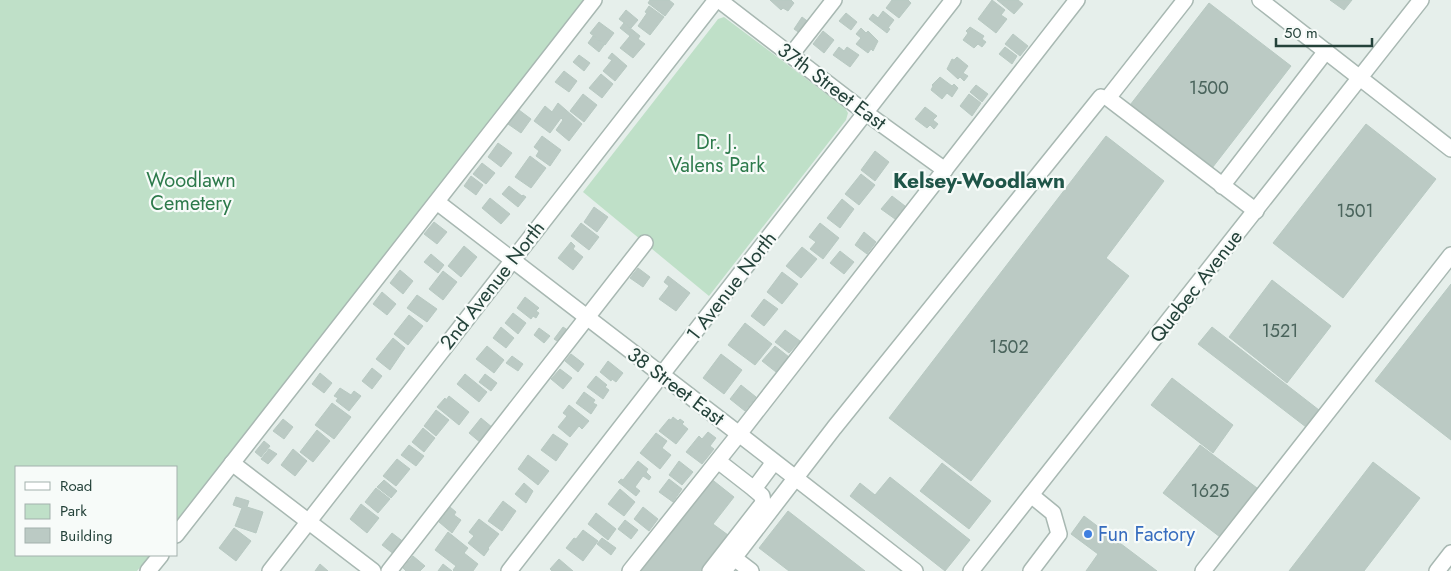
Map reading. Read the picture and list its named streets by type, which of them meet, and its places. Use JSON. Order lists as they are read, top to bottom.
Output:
{
  "streets": {
    "street": [
      "37th Street East",
      "2nd Avenue North",
      "1 Avenue North",
      "Quebec Avenue",
      "38 Street East"
    ]
  },
  "crossings": [
    ["37th Street East", "2nd Avenue North"],
    ["37th Street East", "1 Avenue North"],
    ["2nd Avenue North", "38 Street East"],
    ["1 Avenue North", "38 Street East"]
  ],
  "districts": ["Kelsey-Woodlawn"],
  "parks": ["Dr. J. Valens Park", "Woodlawn Cemetery"],
  "places": ["Fun Factory"],
  "house_numbers": [
    "1500",
    "1501",
    "1521",
    "1502",
    "1625"
  ],
  "legend": ["Road", "Park", "Building"],
  "scale_bar": "50 m"
}
